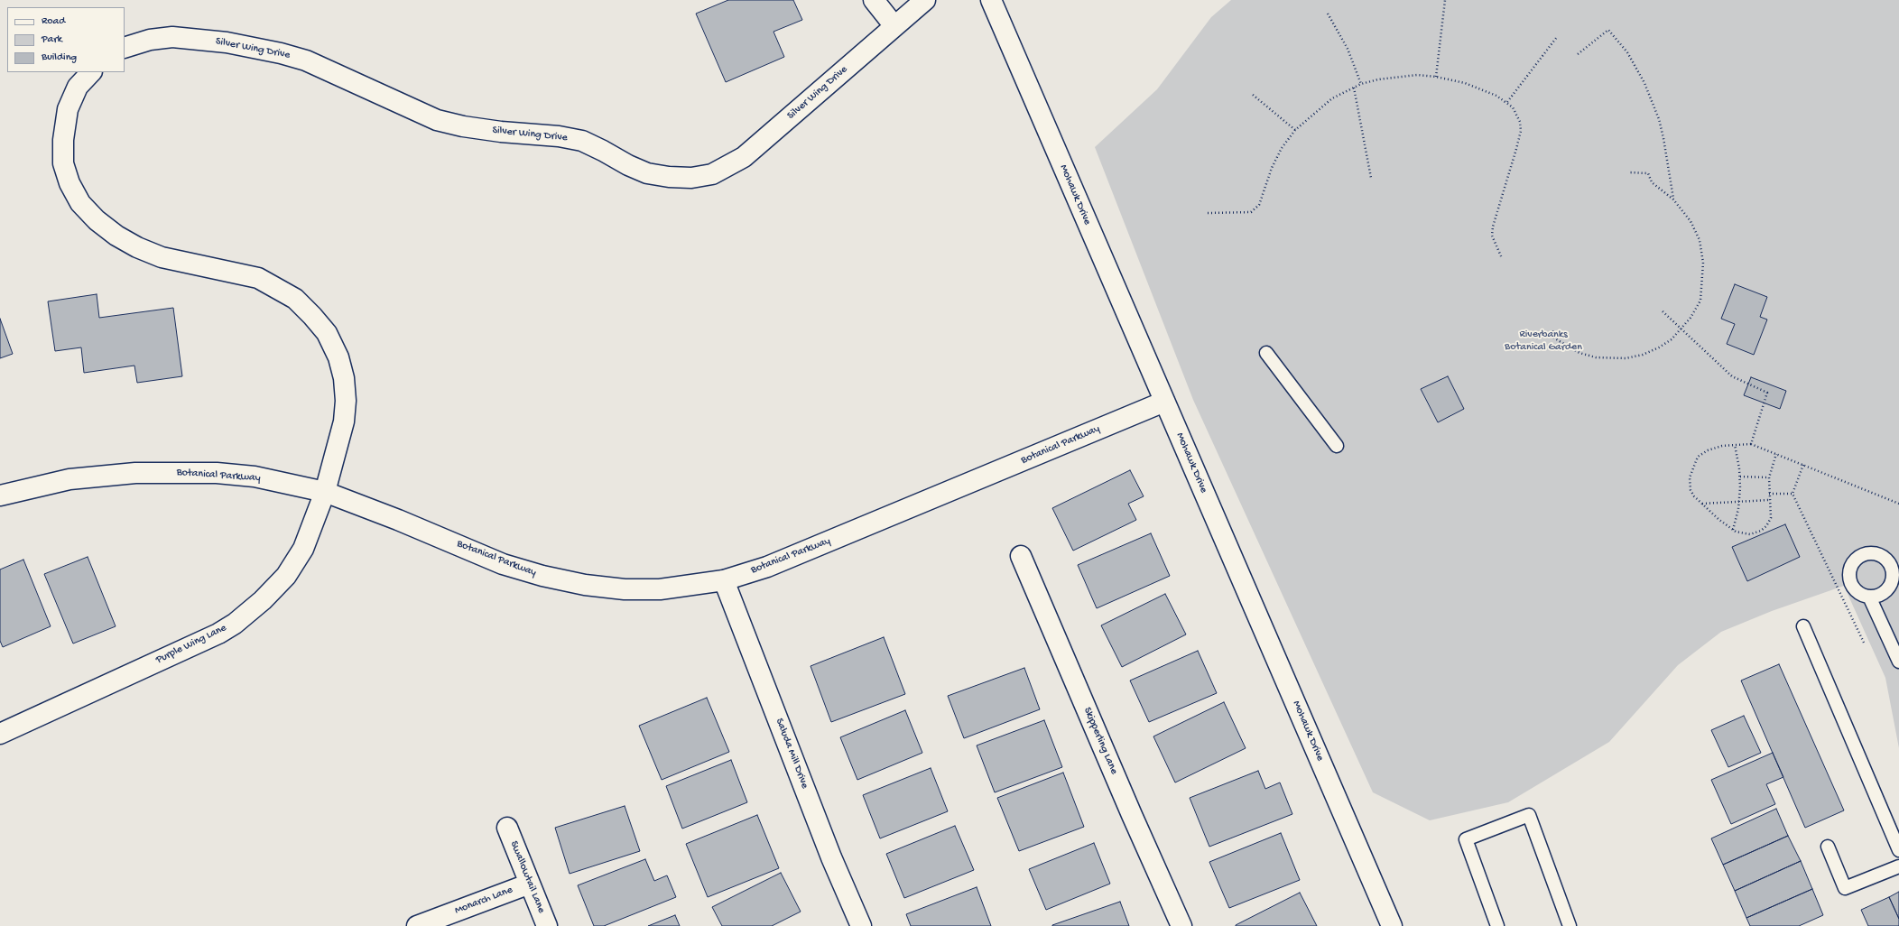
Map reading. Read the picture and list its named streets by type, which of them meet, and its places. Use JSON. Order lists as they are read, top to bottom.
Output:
{
  "streets": {
    "street": [
      "Silver Wing Drive",
      "Mohawk Drive",
      "Botanical Parkway",
      "Purple Wing Lane",
      "Skipperling Lane",
      "Saluda Mill Drive",
      "Swallowtail Lane",
      "Monarch Lane"
    ]
  },
  "crossings": [
    ["Mohawk Drive", "Botanical Parkway"],
    ["Botanical Parkway", "Purple Wing Lane"],
    ["Botanical Parkway", "Saluda Mill Drive"],
    ["Swallowtail Lane", "Monarch Lane"]
  ],
  "parks": ["Riverbanks Botanical Garden"],
  "legend": ["Road", "Park", "Building"]
}
